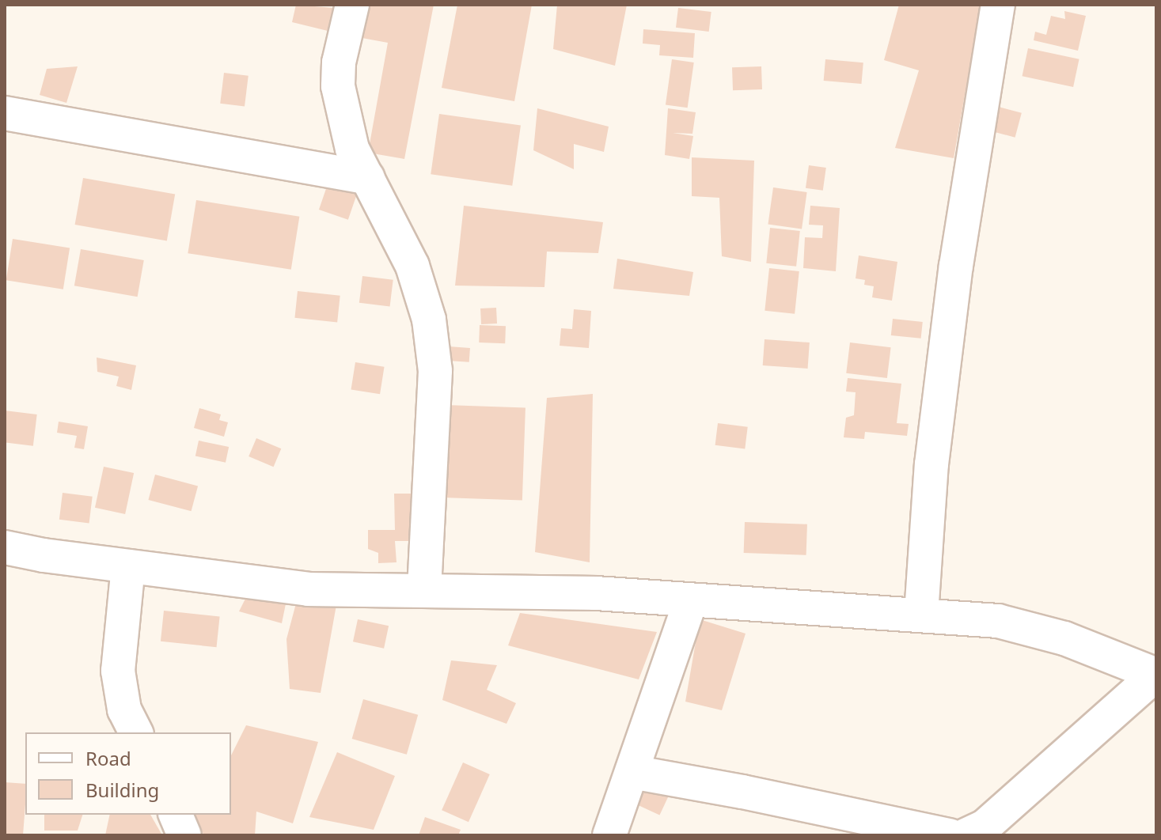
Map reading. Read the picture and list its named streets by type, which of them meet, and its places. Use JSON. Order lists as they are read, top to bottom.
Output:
{
  "legend": ["Road", "Building"]
}
